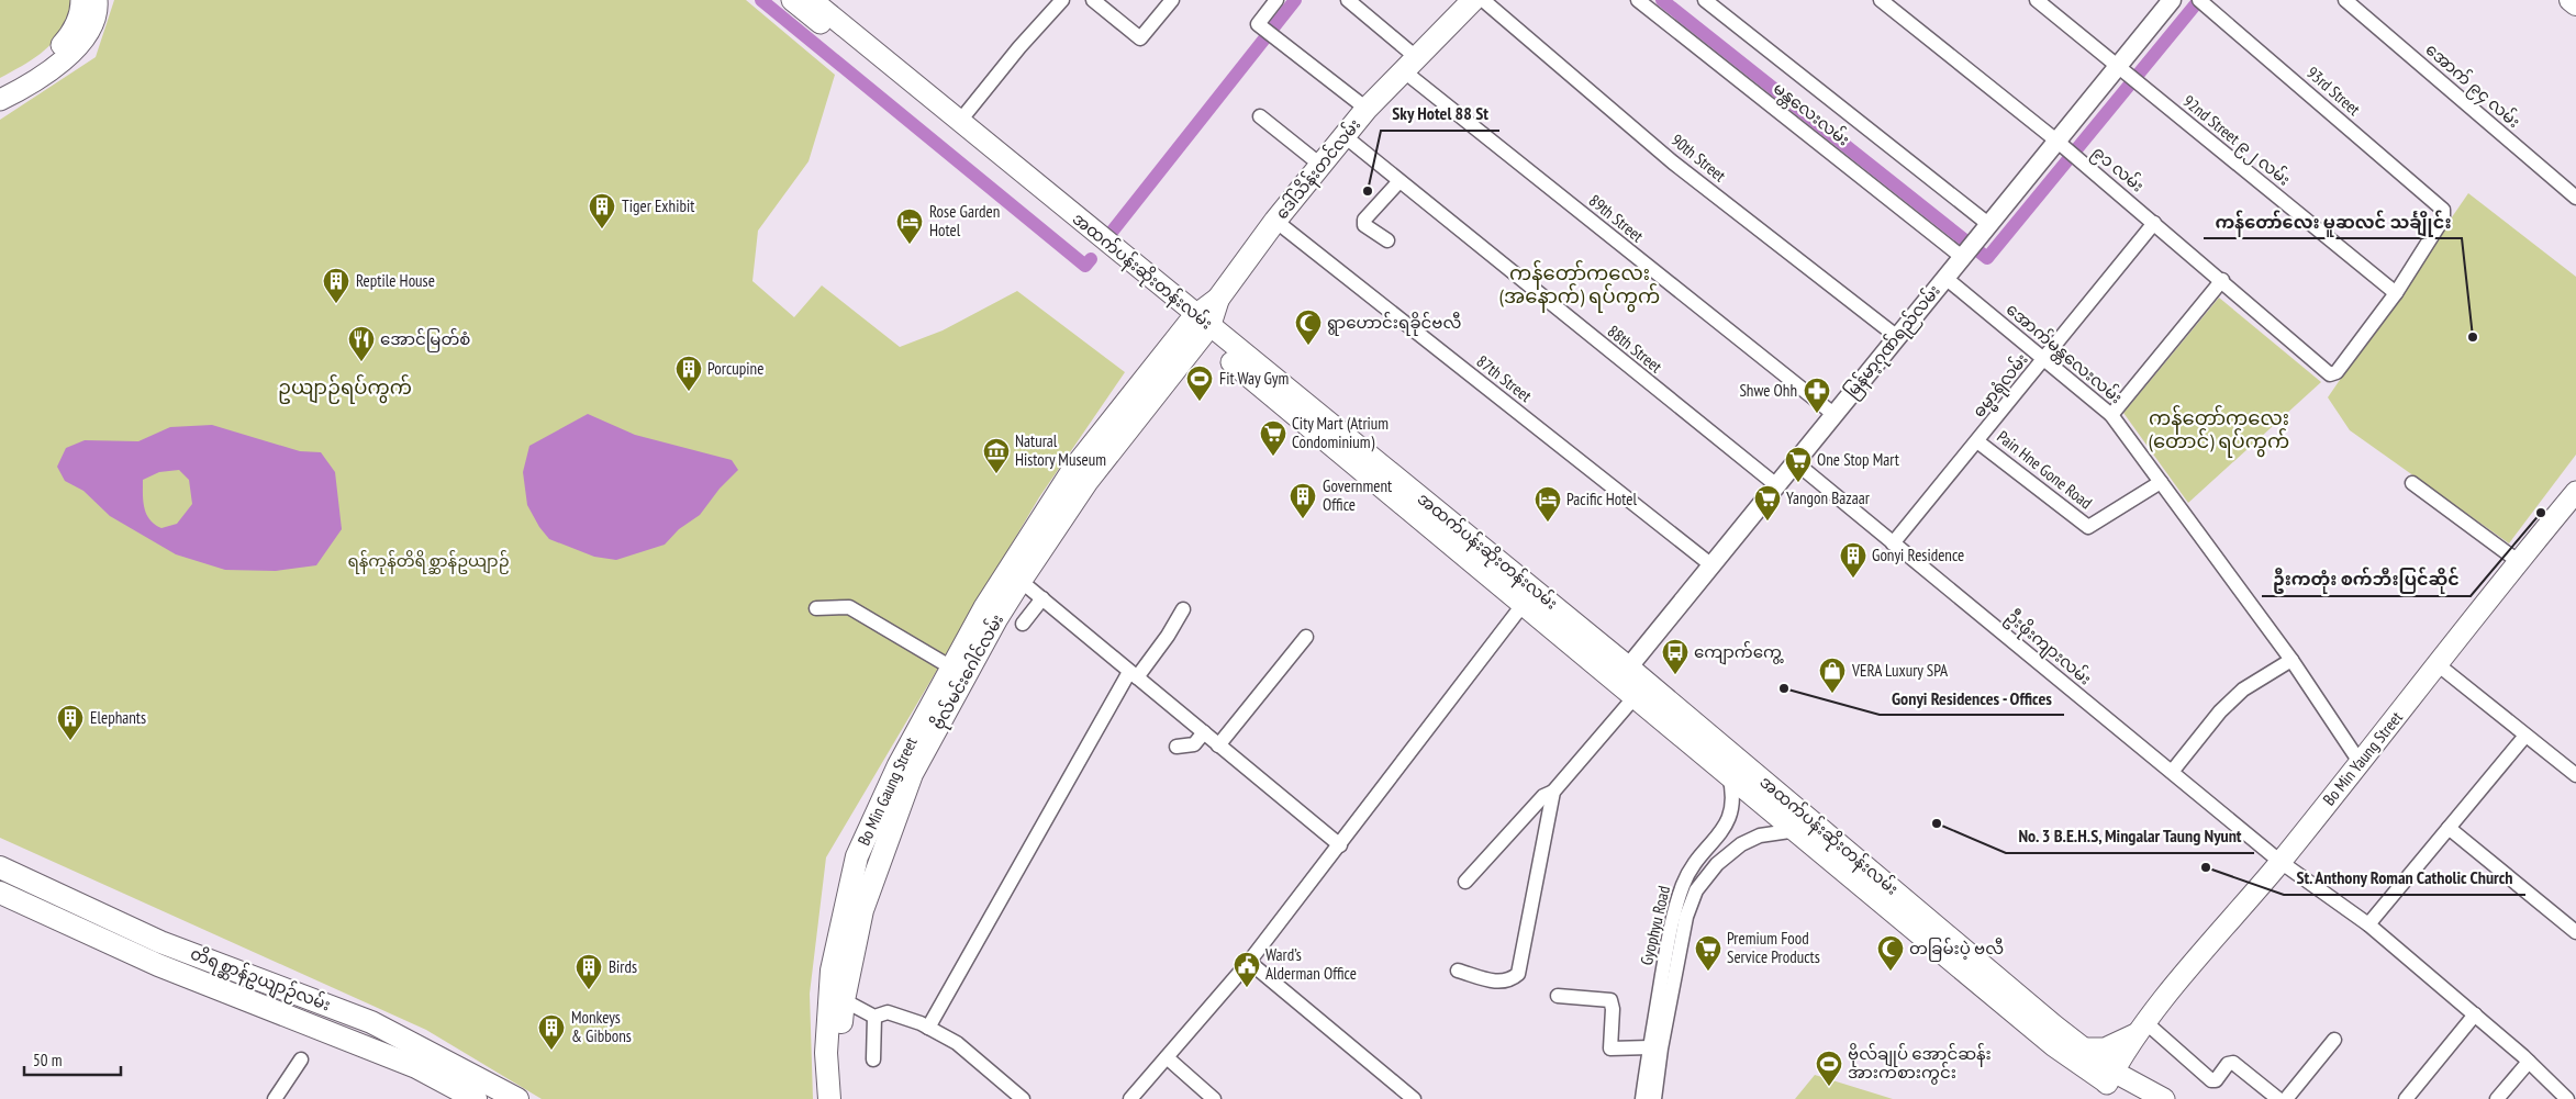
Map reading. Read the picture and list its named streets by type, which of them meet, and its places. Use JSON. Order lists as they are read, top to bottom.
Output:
{
  "streets": {
    "main road": [
      "ဒေါ်သိန်းတင်လမ်း",
      "အထက်ပန်းဆိုးတန်းလမ်း",
      "ဗိုလ်မင်းဂေါင်လမ်း",
      "Bo Min Yaung Street",
      "Bo Min Gaung Street",
      "တိရစ္ဆာန်ဥယျာဉ်လမ်း"
    ],
    "street": [
      "အောက် ၉၄ လမ်း",
      "93rd Street",
      "မန္တလေးလမ်း",
      "92nd Street ၉၂ လမ်း",
      "90th Street",
      "၉၁ လမ်း",
      "89th Street",
      "မြန်မာ့ဂုဏ်ရည်လမ်း",
      "88th Street",
      "အောက်မန္တလေးလမ်း",
      "87th Street",
      "ဓမ္မာရုံလမ်း",
      "Pain Hne Gone Road",
      "ဦးဖိုးကျားလမ်း",
      "Gyophyu Road"
    ]
  },
  "crossings": [
    ["93rd Street", "92nd Street ၉၂ လမ်း"],
    ["93rd Street", "၉၁ လမ်း"],
    ["မန္တလေးလမ်း", "မြန်မာ့ဂုဏ်ရည်လမ်း"],
    ["92nd Street ၉၂ လမ်း", "၉၁ လမ်း"],
    ["92nd Street ၉၂ လမ်း", "မြန်မာ့ဂုဏ်ရည်လမ်း"],
    ["90th Street", "ဒေါ်သိန်းတင်လမ်း"],
    ["90th Street", "မြန်မာ့ဂုဏ်ရည်လမ်း"],
    ["ဒေါ်သိန်းတင်လမ်း", "89th Street"],
    ["ဒေါ်သိန်းတင်လမ်း", "အထက်ပန်းဆိုးတန်းလမ်း"],
    ["ဒေါ်သိန်းတင်လမ်း", "88th Street"],
    ["ဒေါ်သိန်းတင်လမ်း", "87th Street"],
    ["ဒေါ်သိန်းတင်လမ်း", "ဗိုလ်မင်းဂေါင်လမ်း"],
    ["ဒေါ်သိန်းတင်လမ်း", "Bo Min Gaung Street"],
    ["၉၁ လမ်း", "မြန်မာ့ဂုဏ်ရည်လမ်း"],
    ["၉၁ လမ်း", "ဓမ္မာရုံလမ်း"],
    ["89th Street", "မြန်မာ့ဂုဏ်ရည်လမ်း"],
    ["အထက်ပန်းဆိုးတန်းလမ်း", "မြန်မာ့ဂုဏ်ရည်လမ်း"],
    ["အထက်ပန်းဆိုးတန်းလမ်း", "ဗိုလ်မင်းဂေါင်လမ်း"],
    ["အထက်ပန်းဆိုးတန်းလမ်း", "Bo Min Yaung Street"],
    ["အထက်ပန်းဆိုးတန်းလမ်း", "Bo Min Gaung Street"],
    ["အထက်ပန်းဆိုးတန်းလမ်း", "Gyophyu Road"],
    ["မြန်မာ့ဂုဏ်ရည်လမ်း", "88th Street"],
    ["မြန်မာ့ဂုဏ်ရည်လမ်း", "အောက်မန္တလေးလမ်း"],
    ["မြန်မာ့ဂုဏ်ရည်လမ်း", "87th Street"],
    ["မြန်မာ့ဂုဏ်ရည်လမ်း", "ဦးဖိုးကျားလမ်း"],
    ["အောက်မန္တလေးလမ်း", "ဓမ္မာရုံလမ်း"],
    ["အောက်မန္တလေးလမ်း", "Pain Hne Gone Road"],
    ["အောက်မန္တလေးလမ်း", "Bo Min Yaung Street"],
    ["ဓမ္မာရုံလမ်း", "Pain Hne Gone Road"],
    ["ဓမ္မာရုံလမ်း", "ဦးဖိုးကျားလမ်း"],
    ["ဦးဖိုးကျားလမ်း", "Bo Min Yaung Street"],
    ["ဗိုလ်မင်းဂေါင်လမ်း", "Bo Min Gaung Street"]
  ],
  "districts": ["ကန်တော်ကလေး (အနောက်) ရပ်ကွက်", "ဥယျာဉ်ရပ်ကွက်", "ကန်တော်ကလေး (တောင်) ရပ်ကွက်"],
  "parks": ["ရန်ကုန်တိရိစ္ဆာန်ဥယျာဉ်"],
  "places": {
    "other": [
      "Sky Hotel 88 St",
      "ကန်တော်လေး မူဆလင် သင်္ချိုင်း",
      "ဦးကတုံး စက်ဘီးပြင်ဆိုင်",
      "Gonyi Residences - Offices",
      "No. 3 B.E.H.S, Mingalar Taung Nyunt",
      "St. Anthony Roman Catholic Church"
    ],
    "building": [
      "Tiger Exhibit",
      "Reptile House",
      "Porcupine",
      "Government Office",
      "Gonyi Residence",
      "Elephants",
      "Birds",
      "Monkeys & Gibbons"
    ],
    "hotel": ["Rose Garden Hotel", "Pacific Hotel"],
    "mosque": ["ရွာဟောင်းရခိုင်ဗလီ", "တခြမ်းပဲ့ ဗလီ"],
    "restaurant": ["အောင်မြတ်စံ"],
    "sports": ["Fit Way Gym", "ဗိုလ်ချုပ် အောင်ဆန်း အားကစားကွင်း"],
    "pharmacy": ["Shwe Ohh"],
    "supermarket": [
      "City Mart (Atrium Condominium)",
      "One Stop Mart",
      "Yangon Bazaar",
      "Premium Food Service Products"
    ],
    "museum": ["Natural History Museum"],
    "bus stop": ["ကျောက်ကွေ့"],
    "shop": ["VERA Luxury SPA"],
    "public building": ["Ward’s Alderman Office"]
  },
  "scale_bar": "50 m"
}
